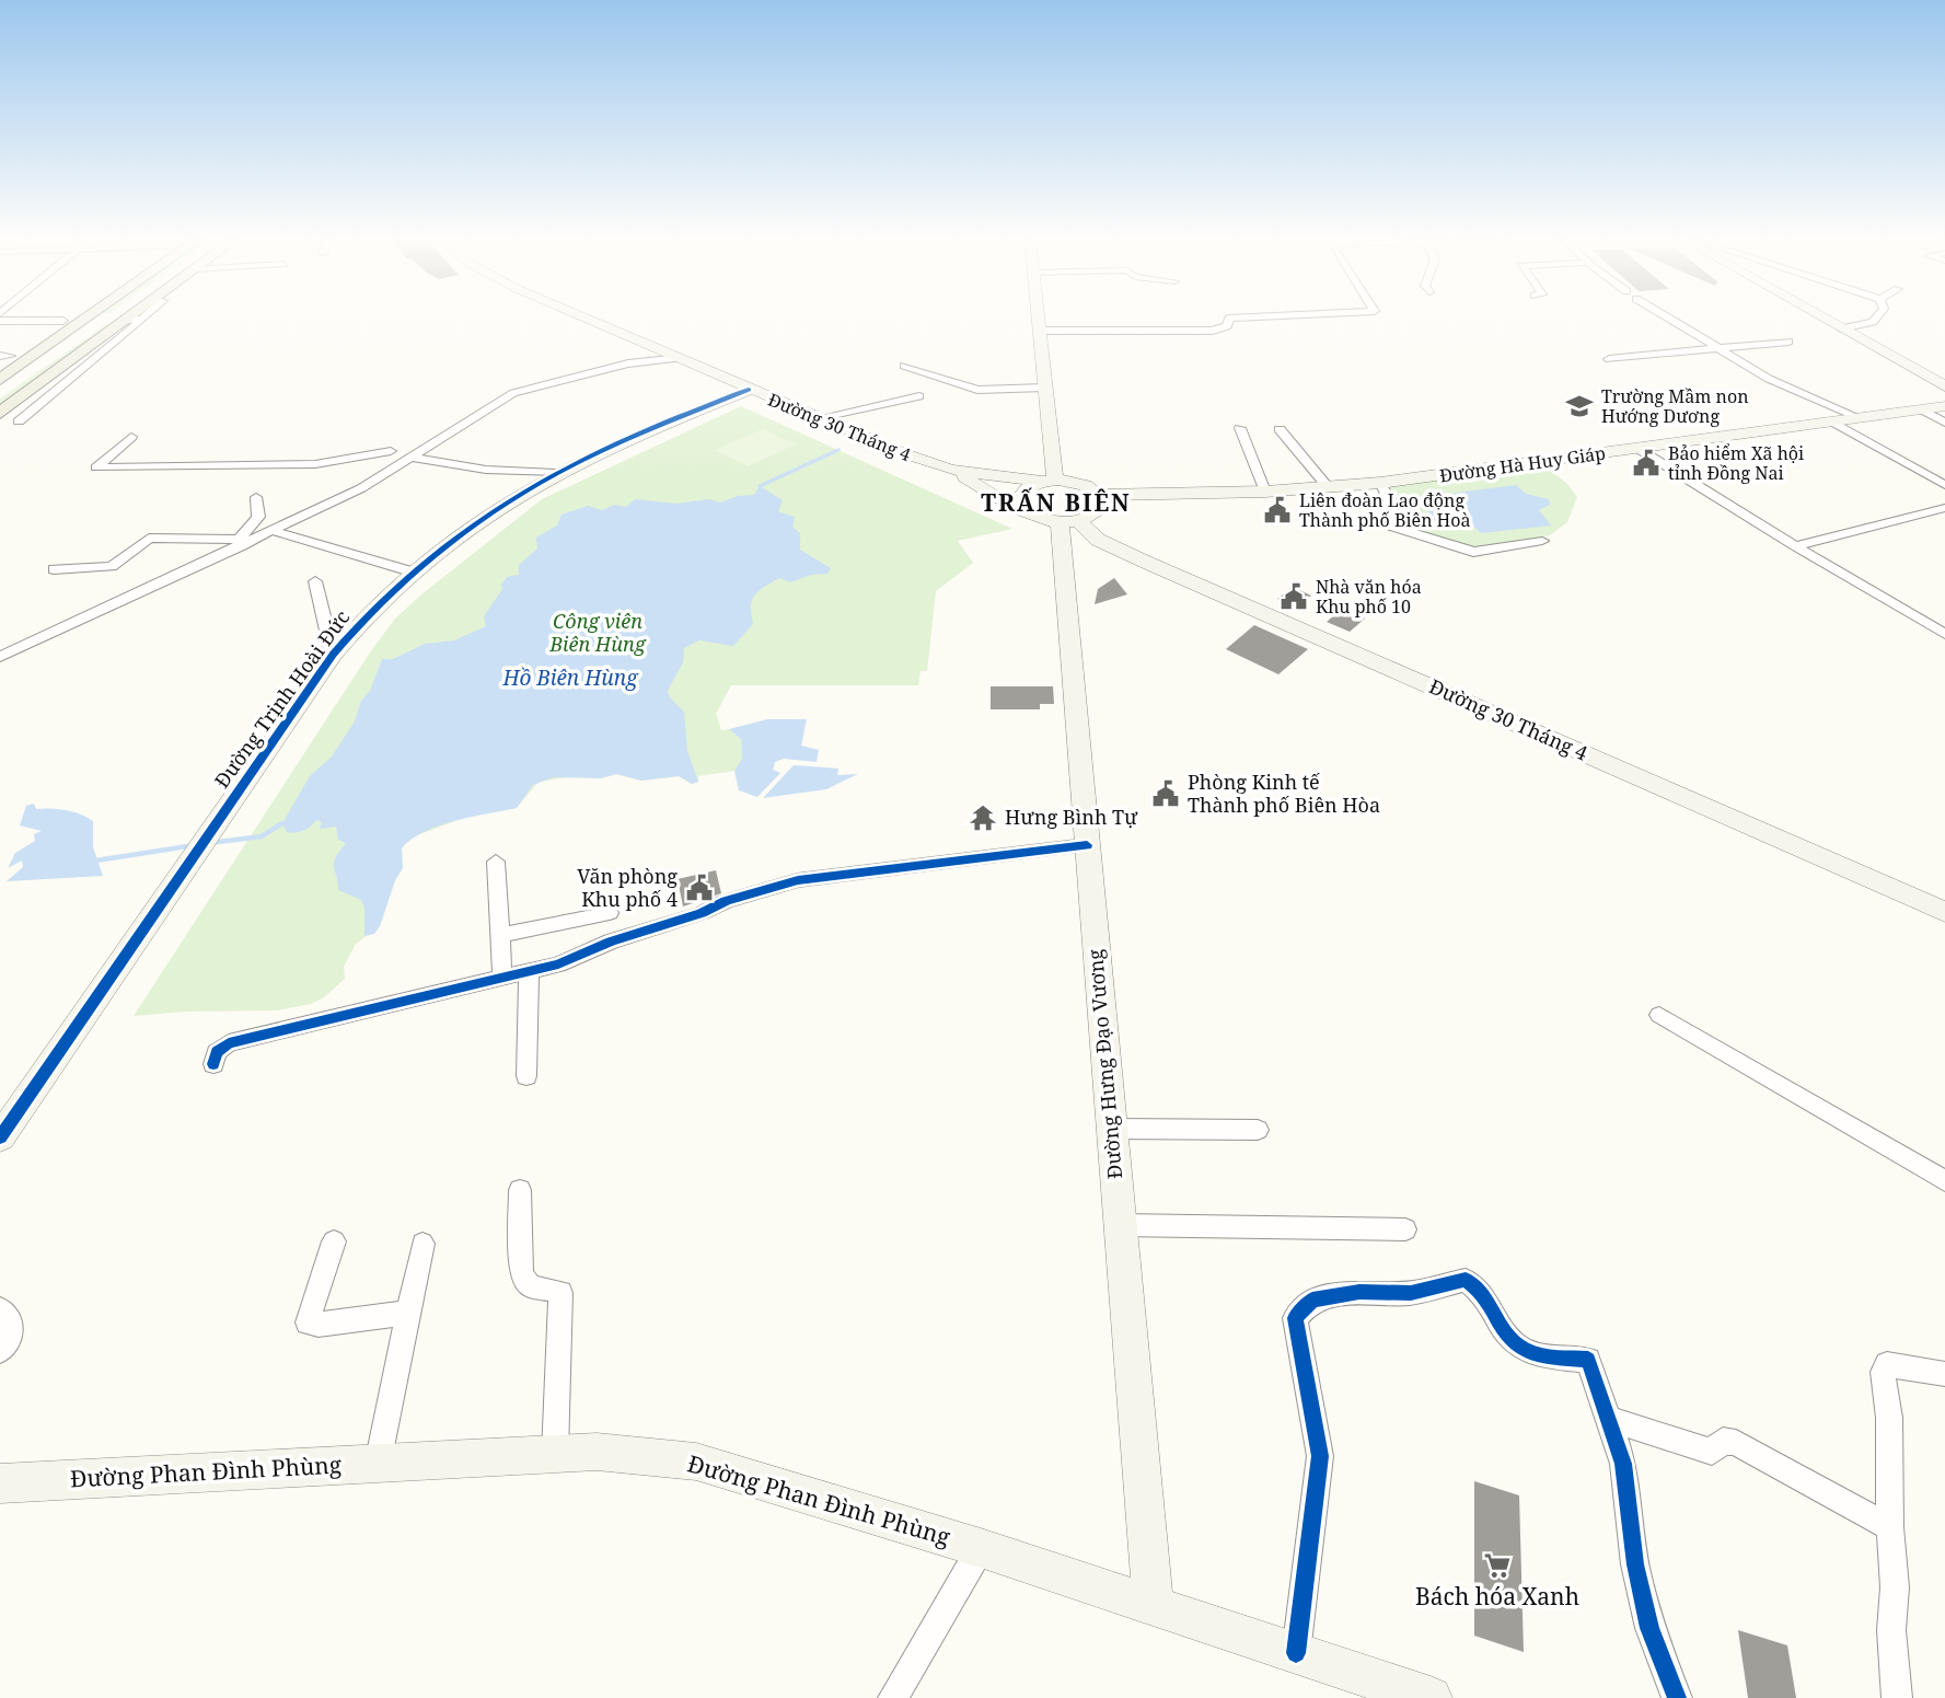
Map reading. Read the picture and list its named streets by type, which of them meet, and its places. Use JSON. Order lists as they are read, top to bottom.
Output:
{
  "streets": {
    "main road": [
      "Đường 30 Tháng 4",
      "Đường Hà Huy Giáp",
      "Đường Trịnh Hoài Đức",
      "Đường Hưng Đạo Vương",
      "Đường Phan Đình Phùng"
    ]
  },
  "crossings": [
    ["Đường 30 Tháng 4", "Đường Hà Huy Giáp"],
    ["Đường 30 Tháng 4", "Đường Trịnh Hoài Đức"],
    ["Đường 30 Tháng 4", "Đường Hưng Đạo Vương"],
    ["Đường Hưng Đạo Vương", "Đường Phan Đình Phùng"]
  ],
  "districts": ["TRẤN BIÊN"],
  "water": ["Hồ Biên Hùng"],
  "parks": ["Công viên Biên Hùng"],
  "places": {
    "school or university": ["Trường Mầm non Hướng Dương"],
    "public building": [
      "Bảo hiểm Xã hội tỉnh Đồng Nai",
      "Liên đoàn Lao động Thành phố Biên Hoà",
      "Nhà văn hóa Khu phố 10",
      "Phòng Kinh tế Thành phố Biên Hòa",
      "Văn phòng Khu phố 4"
    ],
    "temple": ["Hưng Bình Tự"],
    "supermarket": ["Bách hóa Xanh"]
  }
}
